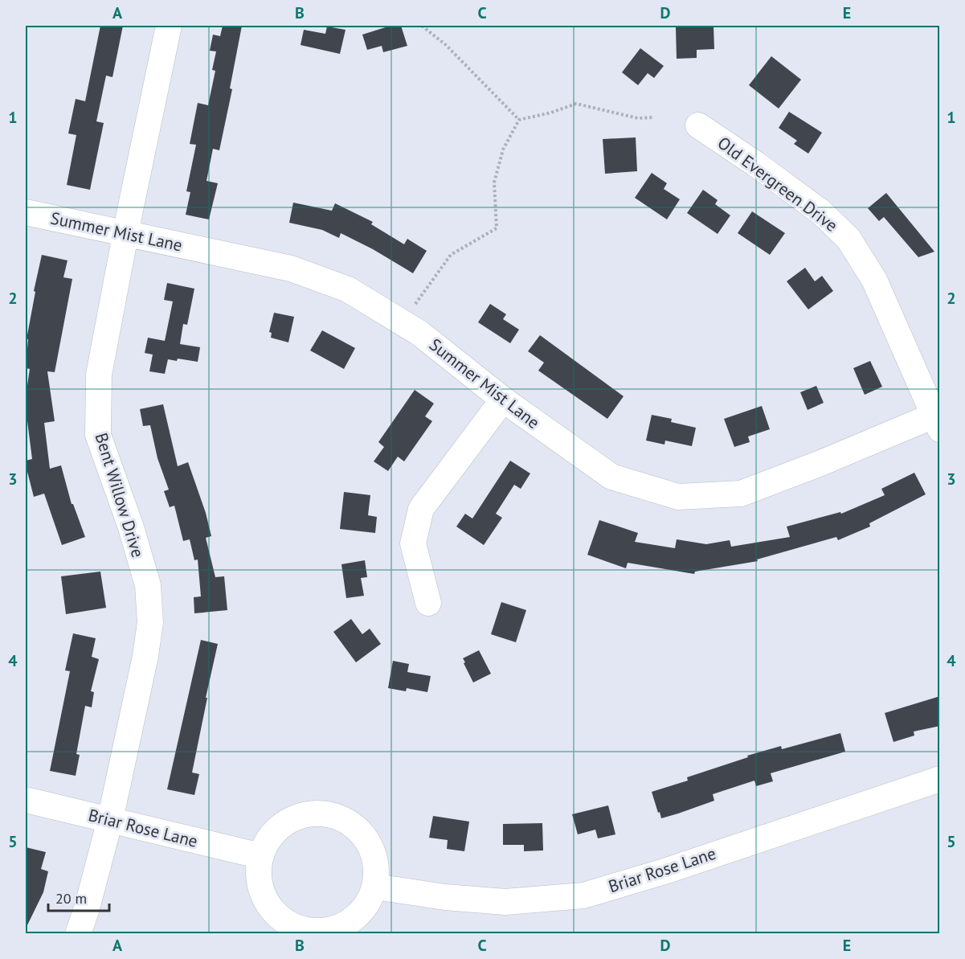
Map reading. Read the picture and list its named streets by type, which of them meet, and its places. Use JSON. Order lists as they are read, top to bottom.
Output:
{
  "streets": {
    "street": [
      "Old Evergreen Drive",
      "Summer Mist Lane",
      "Bent Willow Drive",
      "Briar Rose Lane"
    ]
  },
  "crossings": [
    ["Old Evergreen Drive", "Summer Mist Lane"],
    ["Summer Mist Lane", "Bent Willow Drive"],
    ["Bent Willow Drive", "Briar Rose Lane"]
  ],
  "scale_bar": "20 m",
  "grid": {
    "columns": [
      "A",
      "B",
      "C",
      "D",
      "E"
    ],
    "rows": [
      "1",
      "2",
      "3",
      "4",
      "5"
    ]
  }
}
